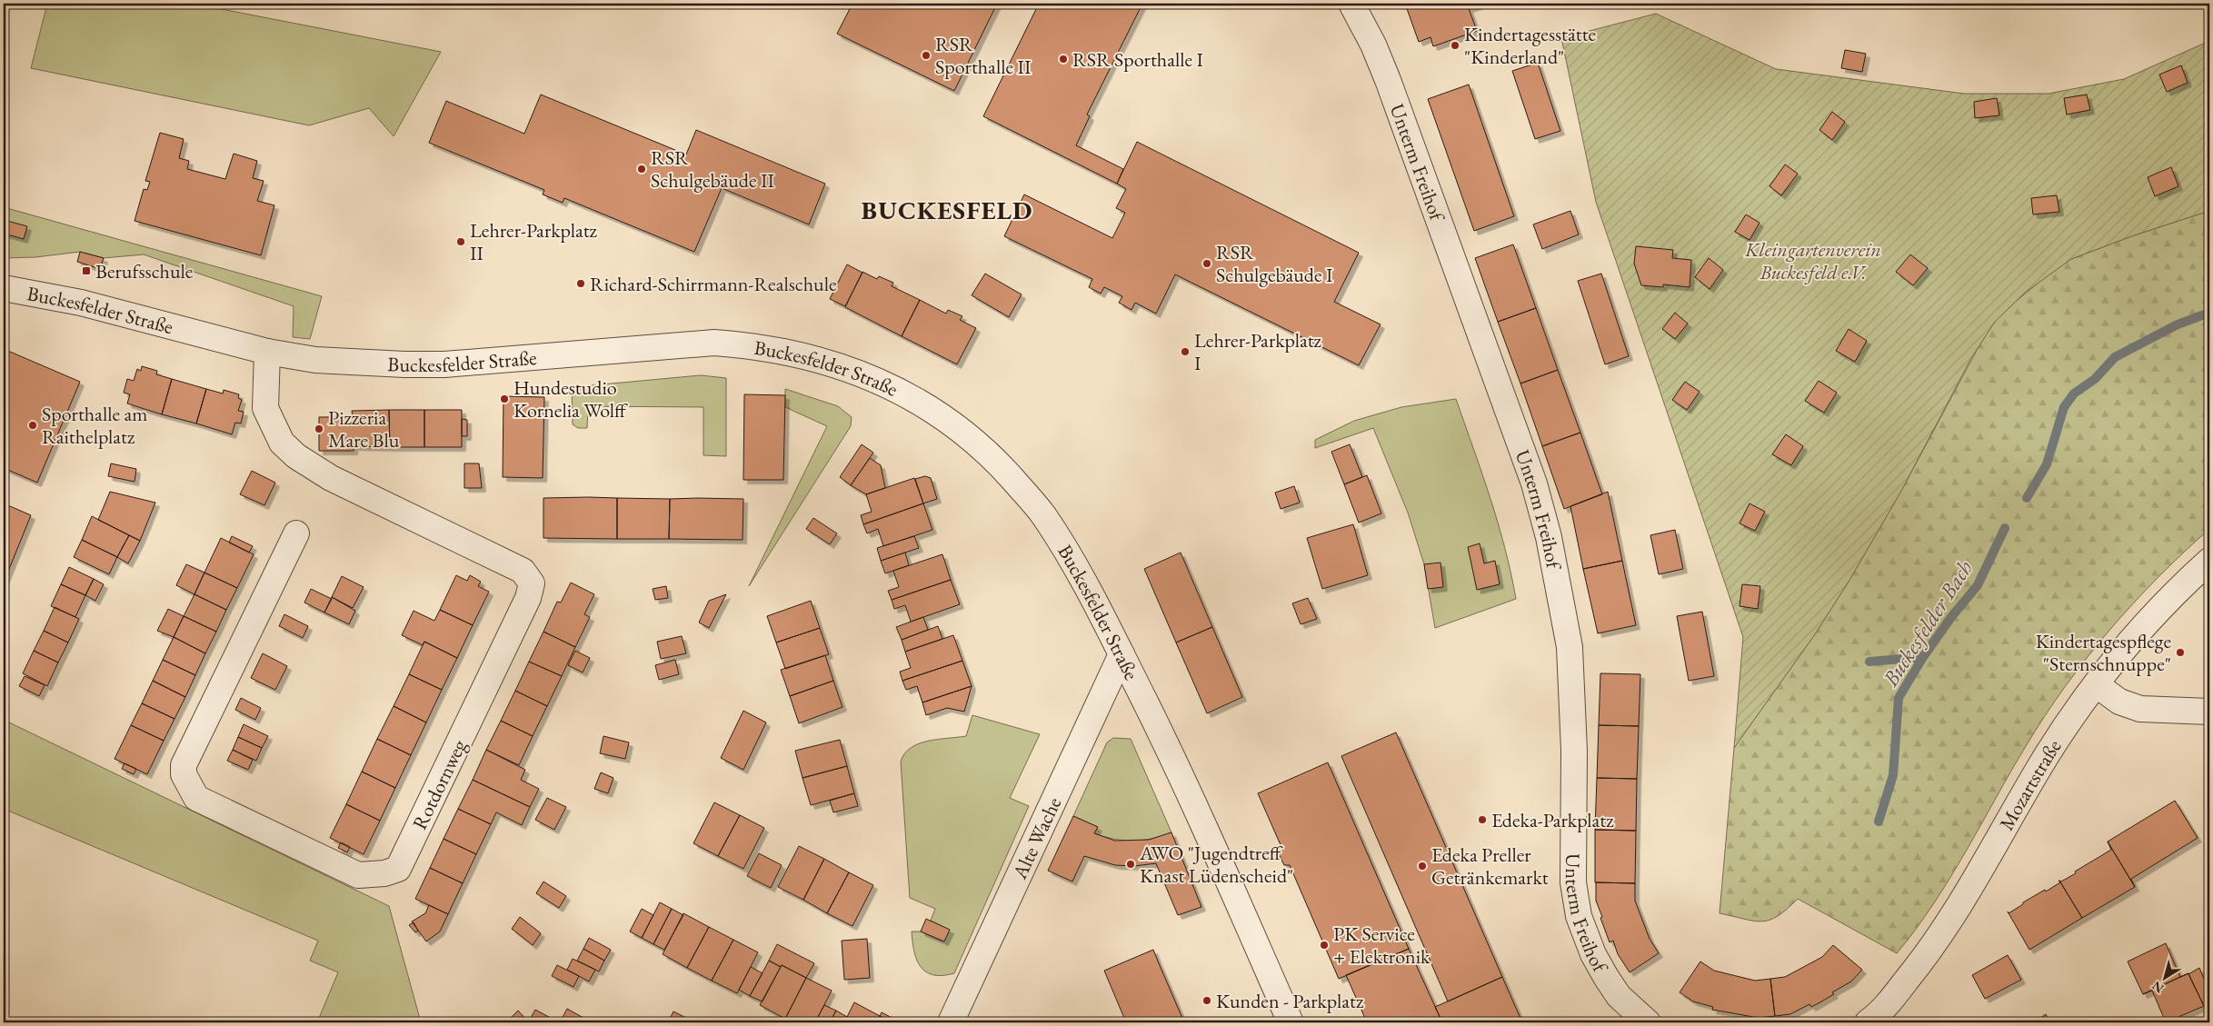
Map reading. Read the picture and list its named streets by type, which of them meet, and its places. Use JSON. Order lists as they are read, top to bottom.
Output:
{
  "streets": {
    "street": [
      "Unterm Freihof",
      "Buckesfelder Straße",
      "Rotdornweg",
      "Mozartstraße",
      "Alte Wache"
    ]
  },
  "crossings": [
    ["Buckesfelder Straße", "Rotdornweg"],
    ["Buckesfelder Straße", "Alte Wache"]
  ],
  "districts": ["BUCKESFELD"],
  "water": ["Buckesfelder Bach"],
  "parks": ["Kleingartenverein Buckesfeld e.V."],
  "places": {
    "other": [
      "Kindertagesstätte \"Kinderland\"",
      "RSR Sporthalle II",
      "RSR Sporthalle I",
      "RSR Schulgebäude II",
      "Lehrer-Parkplatz II",
      "RSR Schulgebäude I",
      "Richard-Schirrmann-Realschule",
      "Lehrer-Parkplatz I",
      "Hundestudio Kornelia Wolff",
      "Sporthalle am Raithelplatz",
      "Pizzeria Mare Blu",
      "Kindertagespflege \"Sternschnuppe\"",
      "Edeka-Parkplatz",
      "AWO \"Jugendtreff Knast Lüdenscheid\"",
      "Edeka Preller Getränkemarkt",
      "PK Service + Elektronik",
      "Kunden - Parkplatz"
    ],
    "transit": ["Berufsschule"]
  },
  "north": "bottom left"
}
